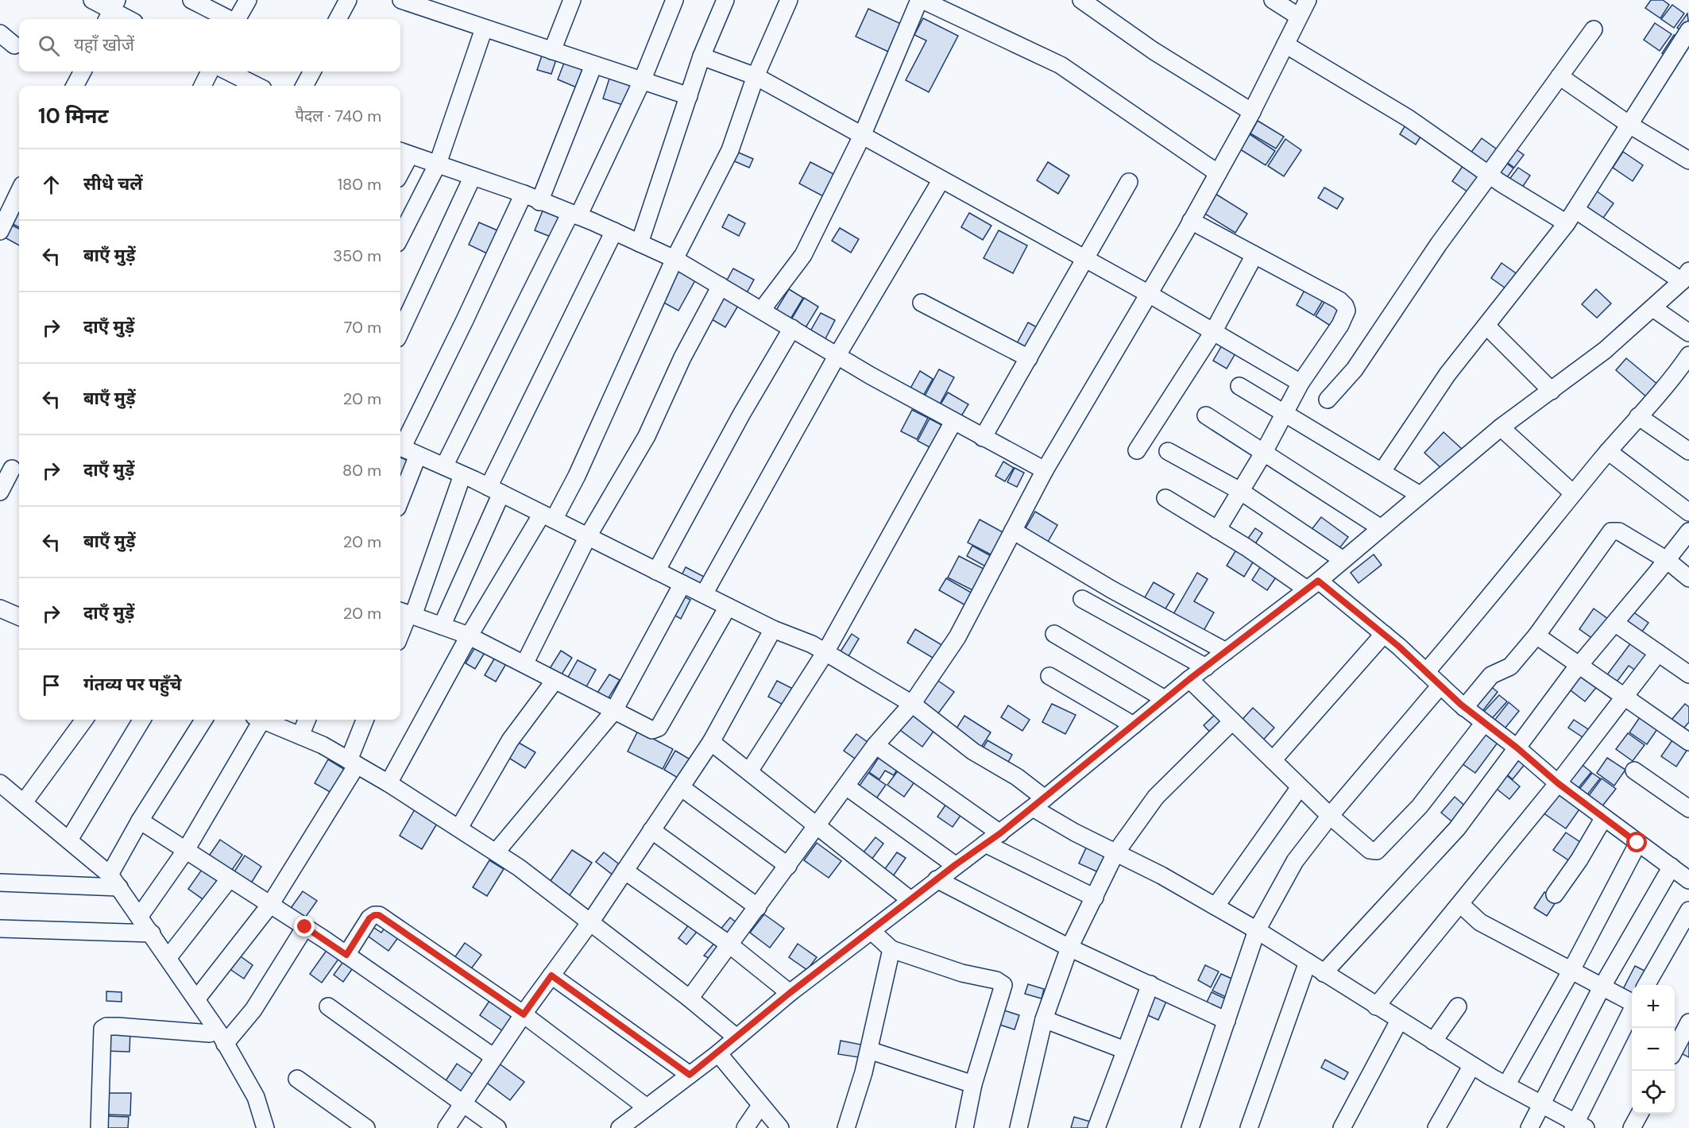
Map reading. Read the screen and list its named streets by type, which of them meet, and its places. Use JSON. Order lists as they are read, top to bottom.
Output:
{
  "page": {
    "search": "यहाँ खोजें",
    "heading": ["10 मिनट", "पैदल · 740 m"],
    "list": [
      ["सीधे चलें", "180 m"],
      ["बाएँ मुड़ें", "350 m"],
      ["दाएँ मुड़ें", "70 m"],
      ["बाएँ मुड़ें", "20 m"],
      ["दाएँ मुड़ें", "80 m"],
      ["बाएँ मुड़ें", "20 m"],
      ["दाएँ मुड़ें", "20 m"],
      "गंतव्य पर पहुँचे"
    ],
    "map_buttons": ["+", "−"]
  }
}
